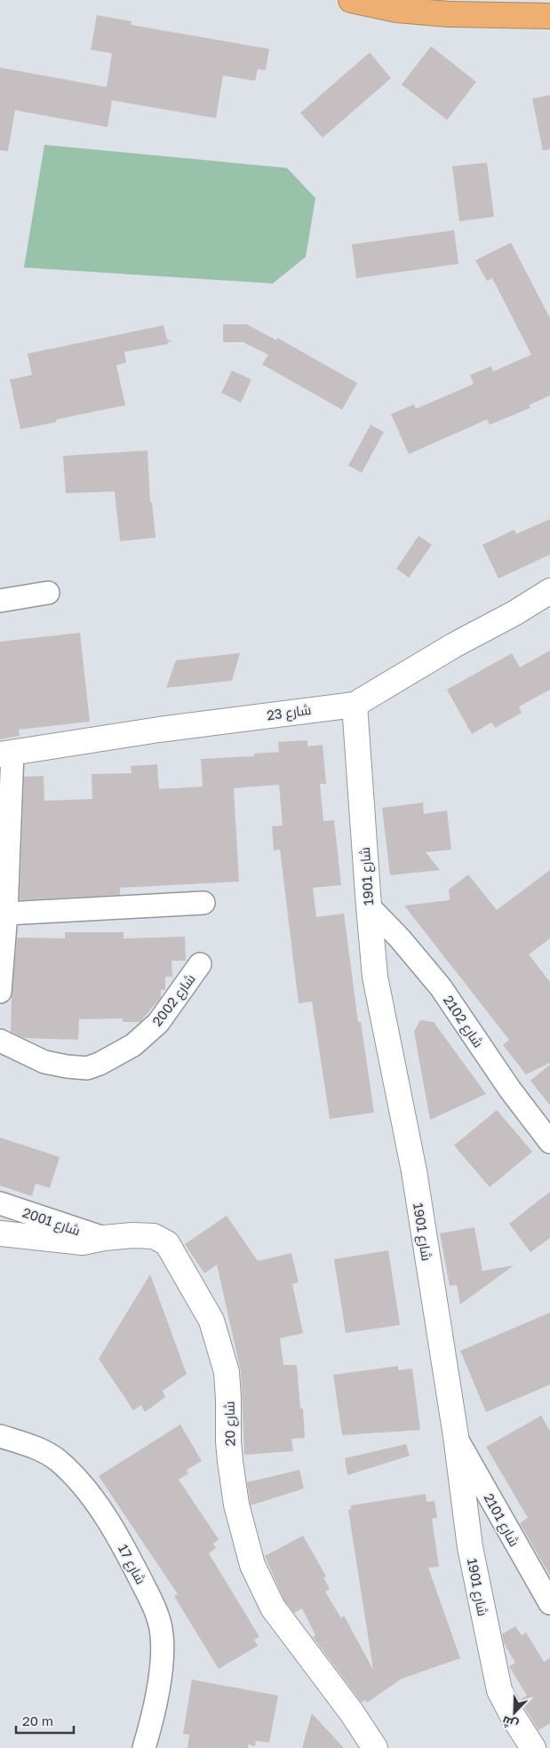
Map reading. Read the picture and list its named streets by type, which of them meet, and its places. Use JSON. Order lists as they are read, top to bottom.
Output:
{
  "streets": {
    "street": [
      "شارع 23",
      "شارع 1901",
      "شارع 2002",
      "شارع 2102",
      "شارع 2001",
      "شارع 20",
      "شارع 2101",
      "شارع 17"
    ]
  },
  "crossings": [
    ["شارع 23", "شارع 1901"],
    ["شارع 1901", "شارع 2102"],
    ["شارع 1901", "شارع 2101"],
    ["شارع 2001", "شارع 20"]
  ],
  "scale_bar": "20 m",
  "north": "bottom left"
}
